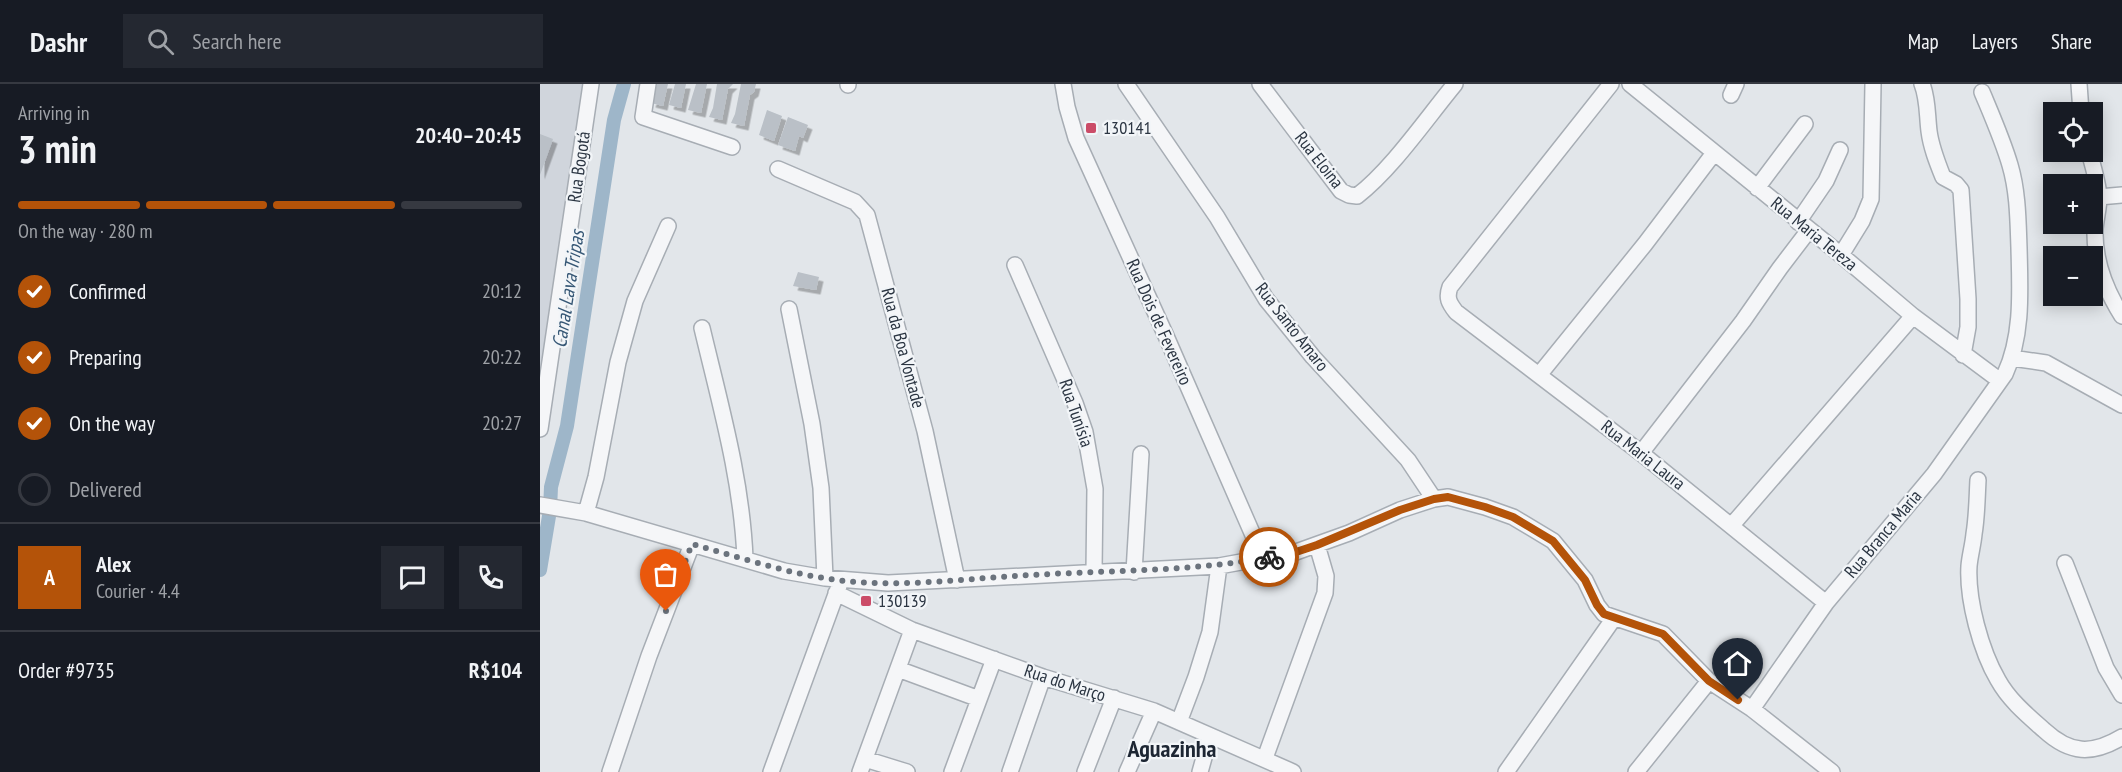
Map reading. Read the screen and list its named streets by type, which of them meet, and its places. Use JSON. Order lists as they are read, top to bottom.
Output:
{
  "streets": {
    "street": [
      "Rua Eloina",
      "Rua Bogotá",
      "Rua Maria Tereza",
      "Rua Dois de Fevereiro",
      "Rua Santo Amaro",
      "Rua da Boa Vontade",
      "Rua Tunísia",
      "Rua Maria Laura",
      "Rua Branca Maria",
      "Rua do Março"
    ]
  },
  "crossings": [
    ["Rua Maria Tereza", "Rua Branca Maria"],
    ["Rua Maria Laura", "Rua Branca Maria"]
  ],
  "districts": ["Aguazinha"],
  "water": ["Canal Lava Tripas"],
  "places": {
    "transit": ["130141", "130139"]
  },
  "page": {
    "header": "Dashr",
    "search": "Search here",
    "nav": ["Map", "Layers", "Share"],
    "heading": ["3 min", "Arriving in", "20:40–20:45"],
    "panel": [
      "Alex",
      "Courier · 4.4",
      "Order #9735",
      "R$104"
    ],
    "map_buttons": ["+", "−"],
    "bar": "On the way · 280 m",
    "list": [
      ["Confirmed", "20:12"],
      ["Preparing", "20:22"],
      ["On the way", "20:27"],
      "Delivered"
    ],
    "round": "A"
  }
}
